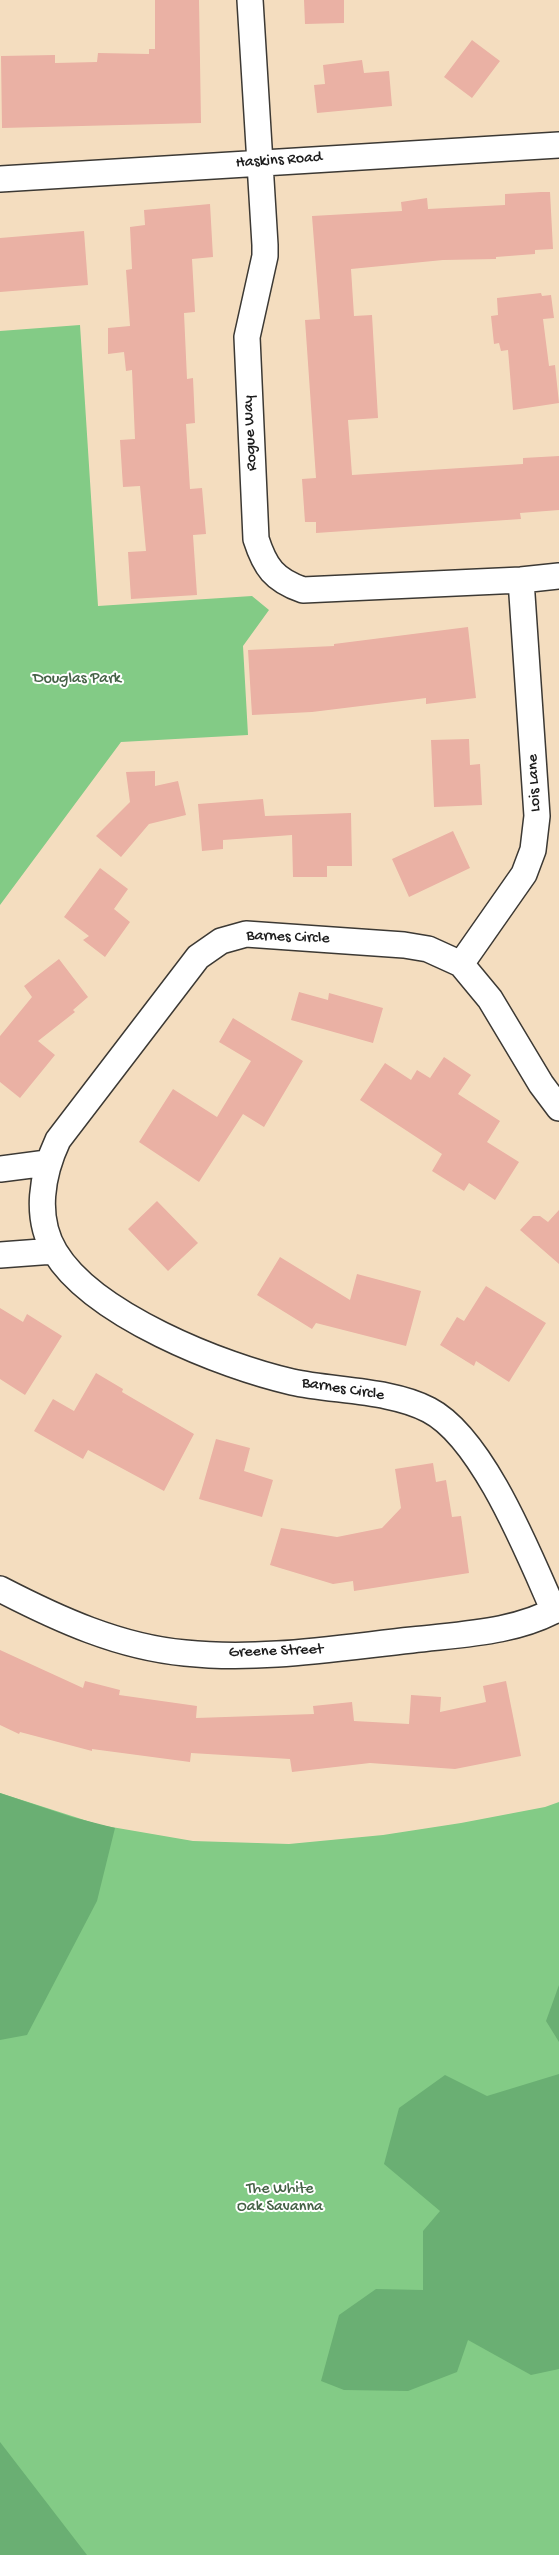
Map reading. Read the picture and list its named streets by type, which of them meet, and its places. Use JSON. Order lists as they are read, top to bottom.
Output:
{
  "streets": {
    "street": [
      "Haskins Road",
      "Rogue Way",
      "Lois Lane",
      "Barnes Circle",
      "Greene Street"
    ]
  },
  "crossings": [
    ["Haskins Road", "Rogue Way"],
    ["Rogue Way", "Lois Lane"],
    ["Lois Lane", "Barnes Circle"],
    ["Barnes Circle", "Greene Street"]
  ],
  "parks": ["Douglas Park", "The White Oak Savanna"]
}
